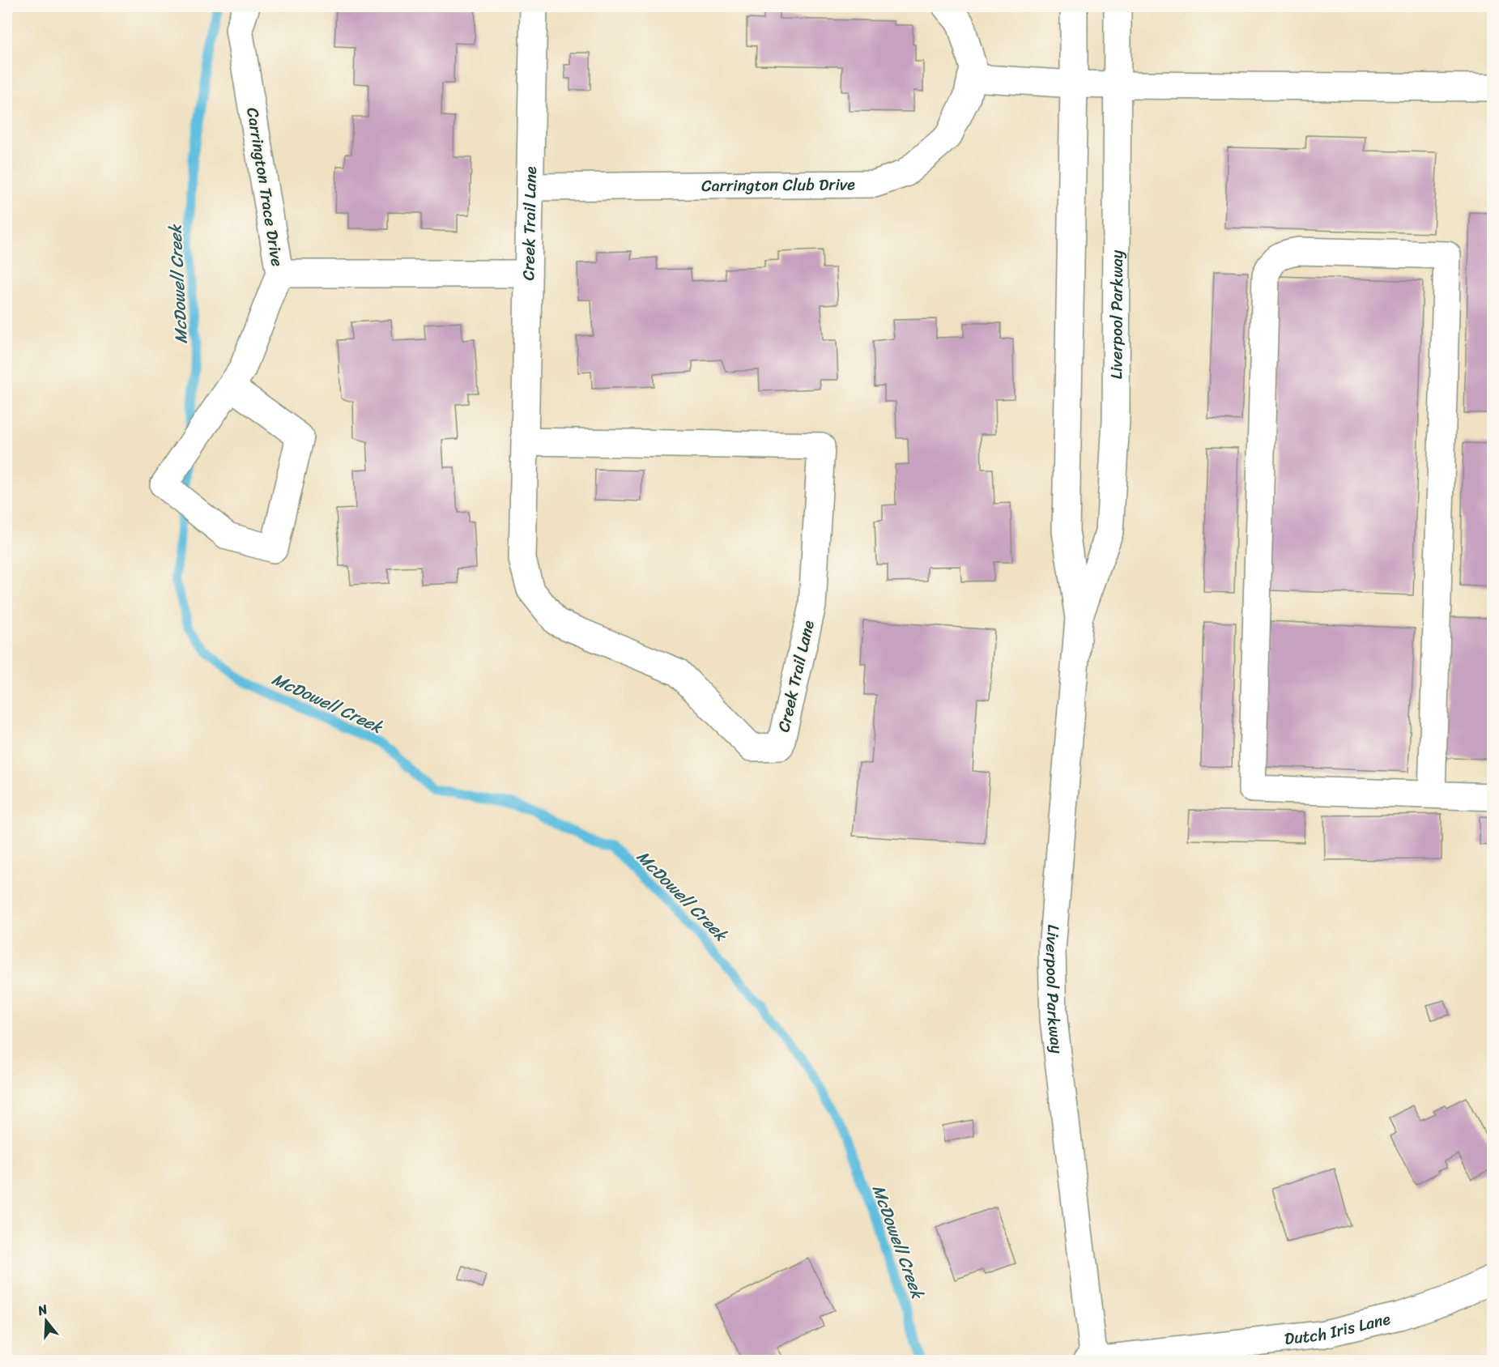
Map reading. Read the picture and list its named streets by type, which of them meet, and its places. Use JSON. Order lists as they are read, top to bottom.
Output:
{
  "streets": {
    "street": [
      "Carrington Club Drive",
      "Carrington Trace Drive",
      "Creek Trail Lane",
      "Liverpool Parkway",
      "Dutch Iris Lane"
    ]
  },
  "crossings": [
    ["Carrington Club Drive", "Creek Trail Lane"],
    ["Liverpool Parkway", "Dutch Iris Lane"]
  ],
  "water": ["McDowell Creek"],
  "north": "top"
}
